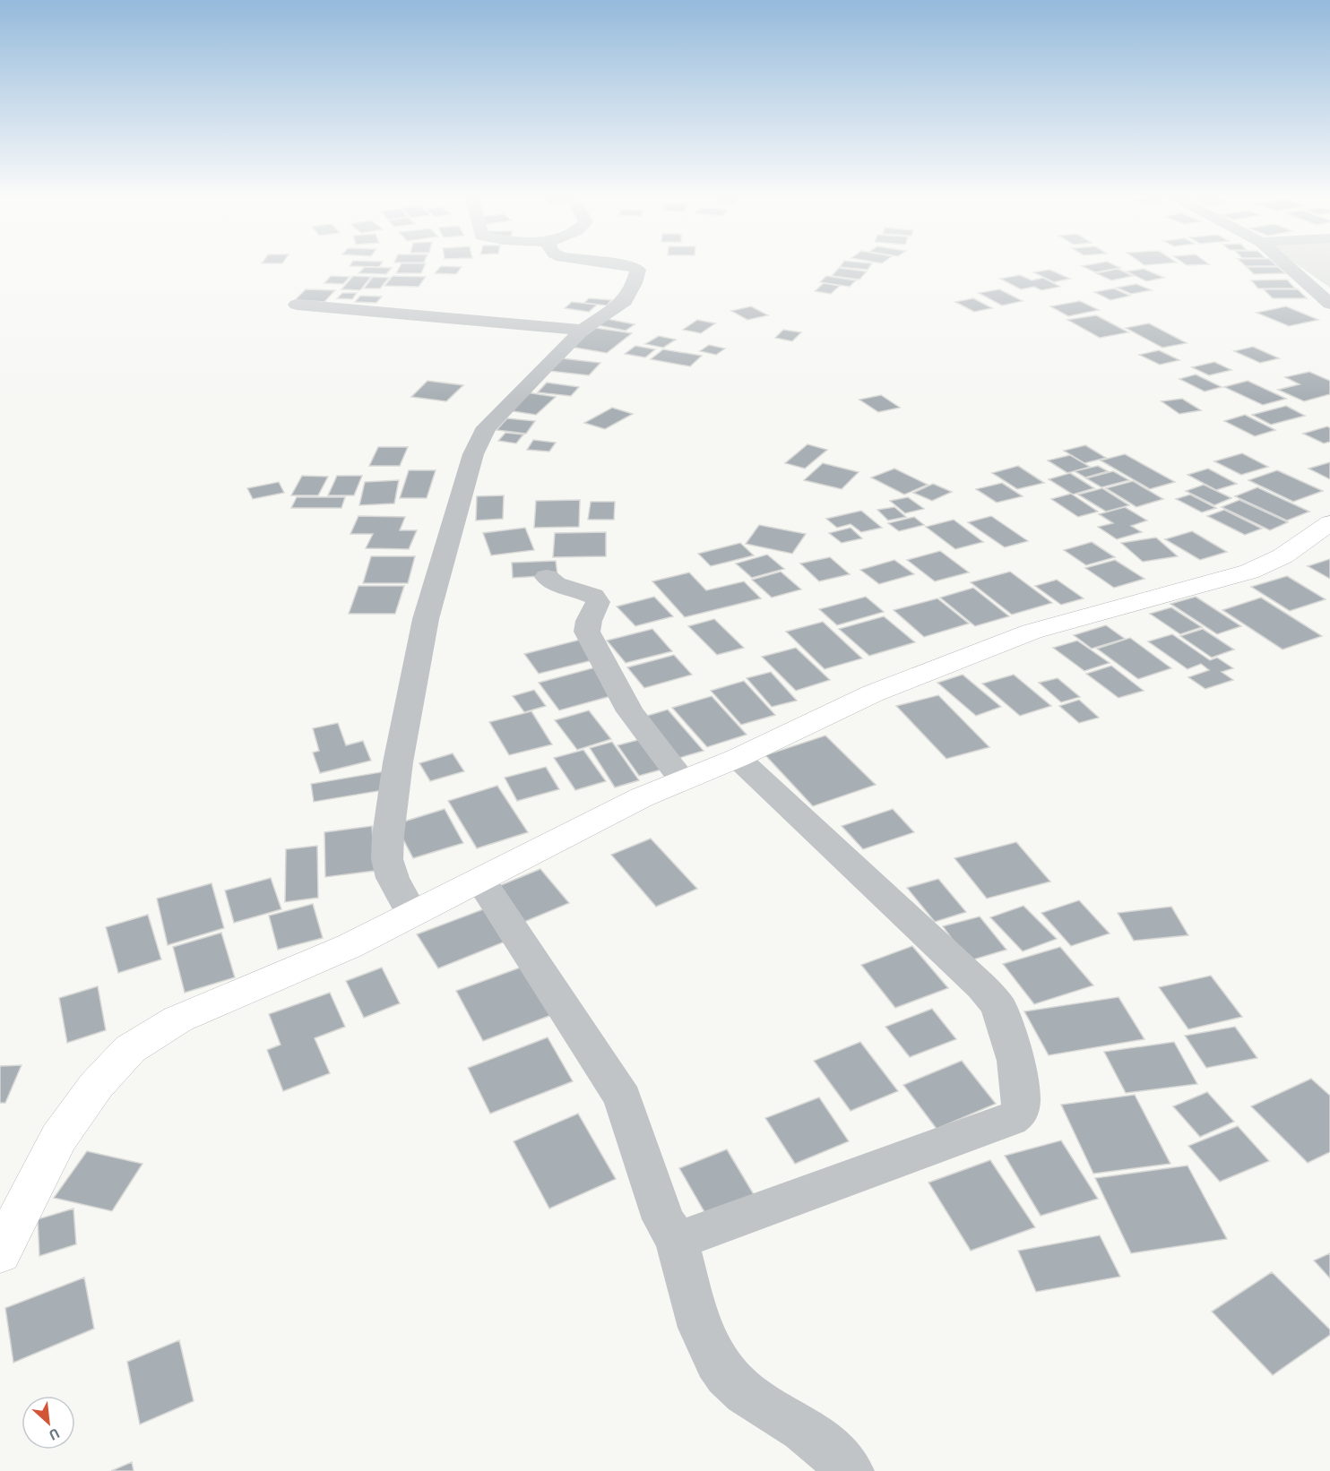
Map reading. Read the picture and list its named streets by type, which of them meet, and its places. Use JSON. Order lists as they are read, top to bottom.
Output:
{
  "north": "bottom right"
}
